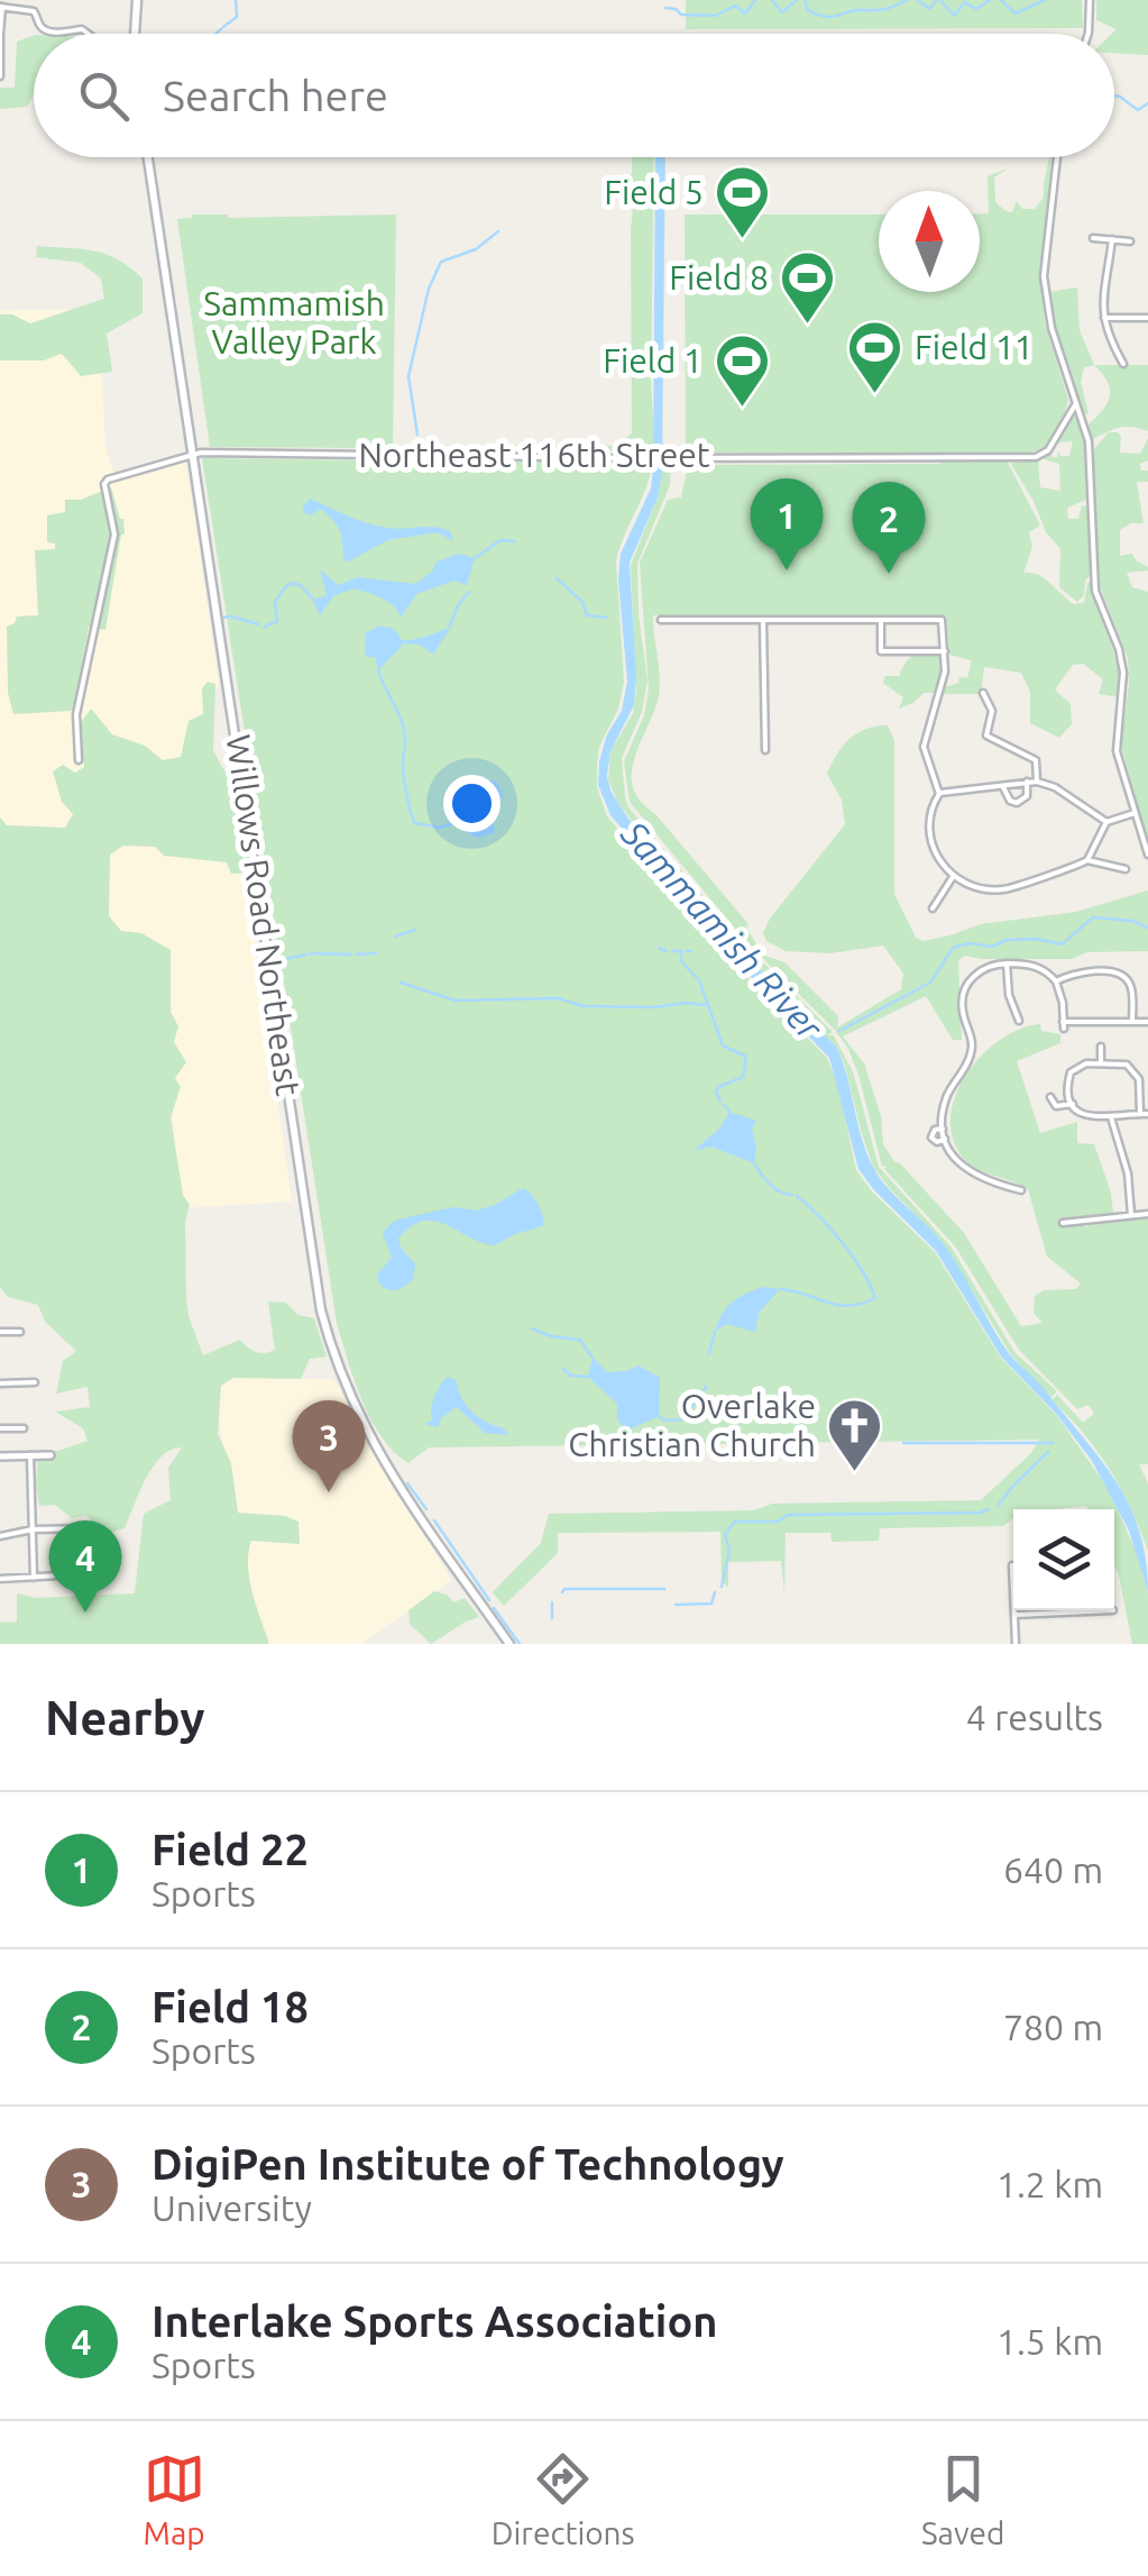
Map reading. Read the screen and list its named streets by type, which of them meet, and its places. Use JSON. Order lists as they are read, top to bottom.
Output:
{
  "streets": {
    "main road": ["Willows Road Northeast"],
    "street": ["Northeast 116th Street"]
  },
  "crossings": [
    ["Northeast 116th Street", "Willows Road Northeast"]
  ],
  "water": ["Sammamish River"],
  "parks": ["Sammamish Valley Park"],
  "places": {
    "sports": [
      "Field 5",
      "Field 8",
      "Field 11",
      "Field 1"
    ],
    "church": ["Overlake Christian Church"]
  },
  "north": "top",
  "page": {
    "search": "Search here",
    "pins": [
      "1",
      "2",
      "3",
      "4"
    ],
    "heading": ["Nearby", "4 results"],
    "list": [
      {
        "mark": "1",
        "name": "Field 22",
        "note": "Sports",
        "value": "640 m"
      },
      {
        "mark": "2",
        "name": "Field 18",
        "note": "Sports",
        "value": "780 m"
      },
      {
        "mark": "3",
        "name": "DigiPen Institute of Technology",
        "note": "University",
        "value": "1.2 km"
      },
      {
        "mark": "4",
        "name": "Interlake Sports Association",
        "note": "Sports",
        "value": "1.5 km"
      }
    ],
    "nav": ["Map", "Directions", "Saved"]
  }
}
